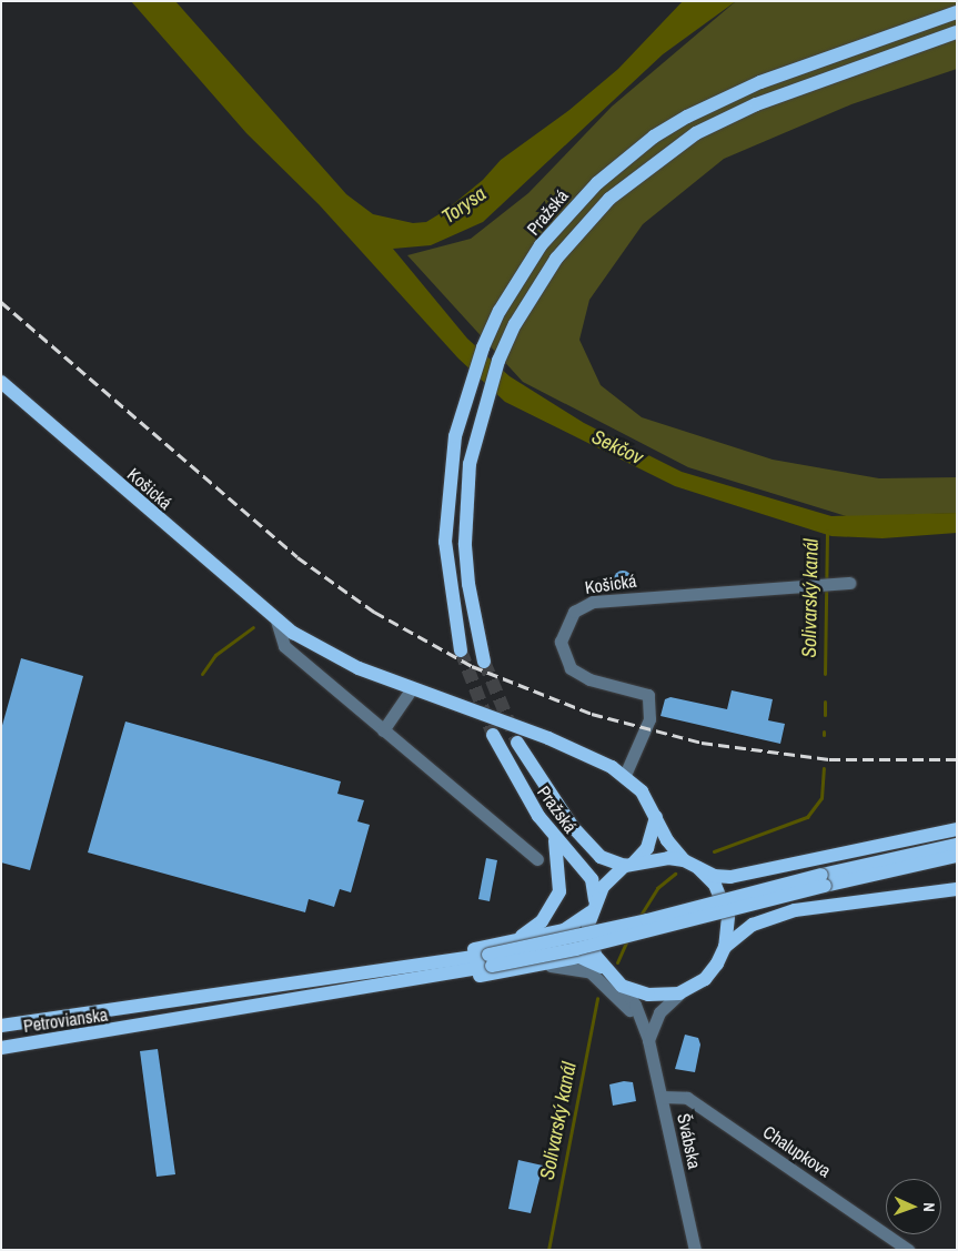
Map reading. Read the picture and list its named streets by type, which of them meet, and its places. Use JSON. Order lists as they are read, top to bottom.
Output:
{
  "streets": {
    "main road": ["Pražská", "Košická", "Petrovianska"],
    "street": ["Švábska", "Chalupkova"]
  },
  "crossings": [
    ["Pražská", "Košická"],
    ["Pražská", "Švábska"],
    ["Košická", "Švábska"],
    ["Švábska", "Chalupkova"]
  ],
  "water": ["Torysa", "Sekčov", "Solivarský kanál"],
  "north": "right"
}
